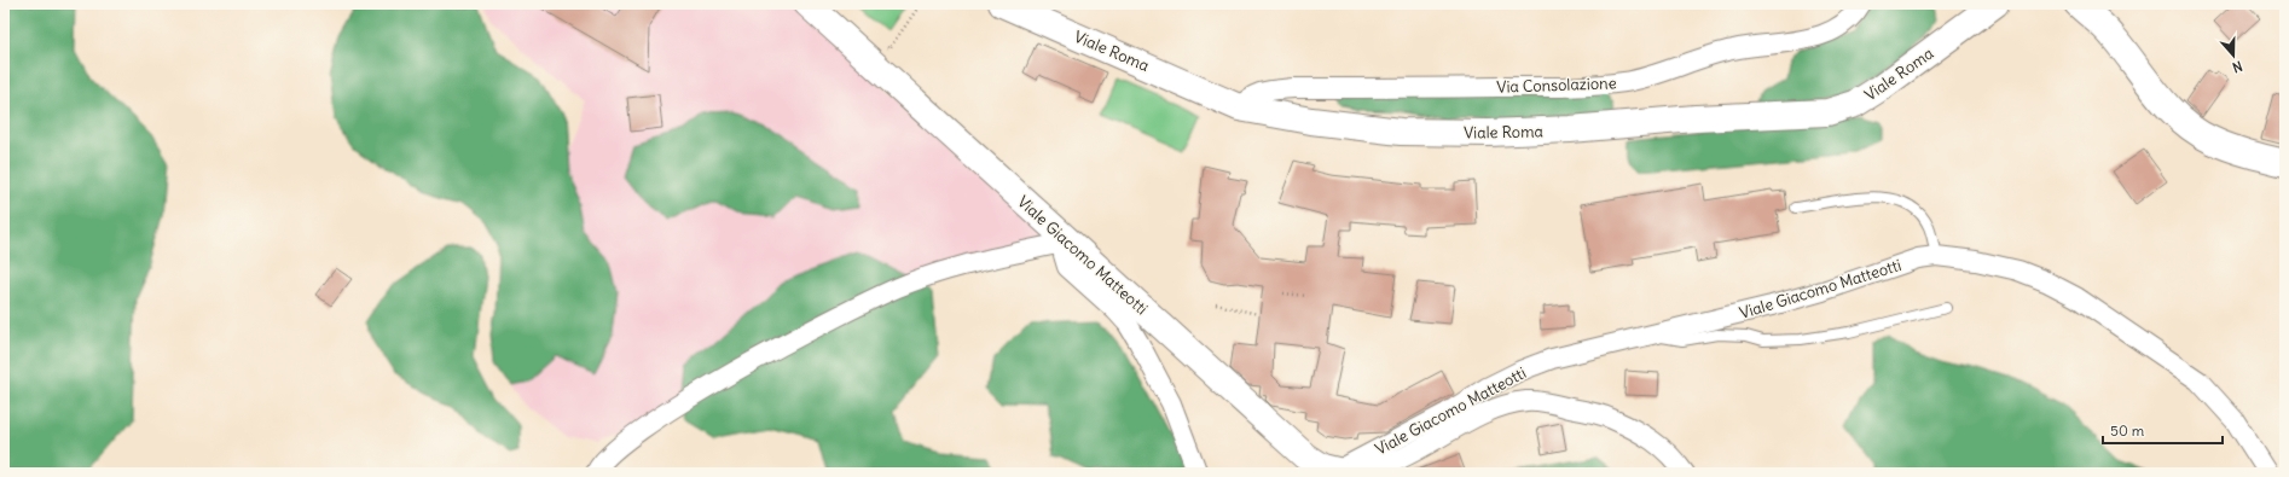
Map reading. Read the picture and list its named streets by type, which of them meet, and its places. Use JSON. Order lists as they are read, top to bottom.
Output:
{
  "streets": {
    "street": ["Viale Roma", "Via Consolazione", "Viale Giacomo Matteotti"]
  },
  "crossings": [
    ["Viale Roma", "Via Consolazione"]
  ],
  "scale_bar": "50 m",
  "north": "bottom"
}
